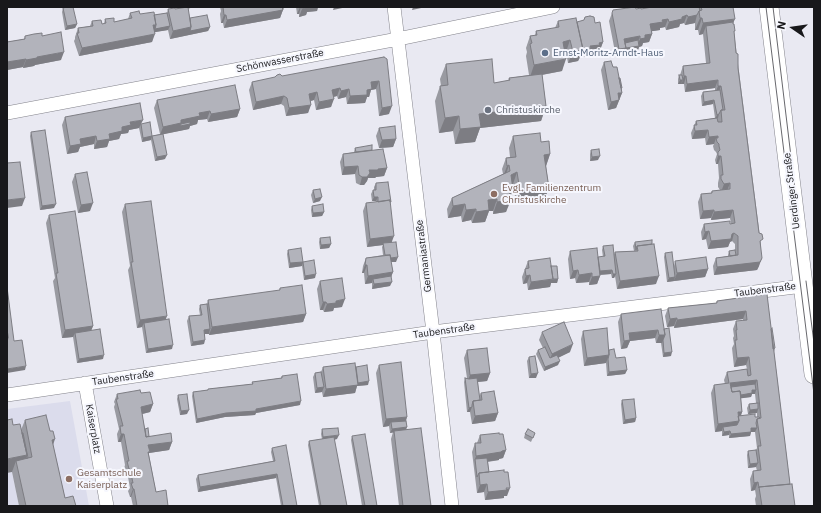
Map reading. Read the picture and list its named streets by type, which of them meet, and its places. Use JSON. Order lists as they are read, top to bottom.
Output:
{
  "streets": {
    "main road": ["Uerdinger Straße"],
    "street": [
      "Schönwasserstraße",
      "Germaniastraße",
      "Taubenstraße",
      "Kaiserplatz"
    ]
  },
  "crossings": [
    ["Schönwasserstraße", "Germaniastraße"],
    ["Uerdinger Straße", "Taubenstraße"],
    ["Germaniastraße", "Taubenstraße"],
    ["Taubenstraße", "Kaiserplatz"]
  ],
  "places": [
    "Ernst-Moritz-Arndt-Haus",
    "Christuskirche",
    "Evgl. Familienzentrum Christuskirche",
    "Gesamtschule Kaiserplatz"
  ],
  "north": "left"
}
